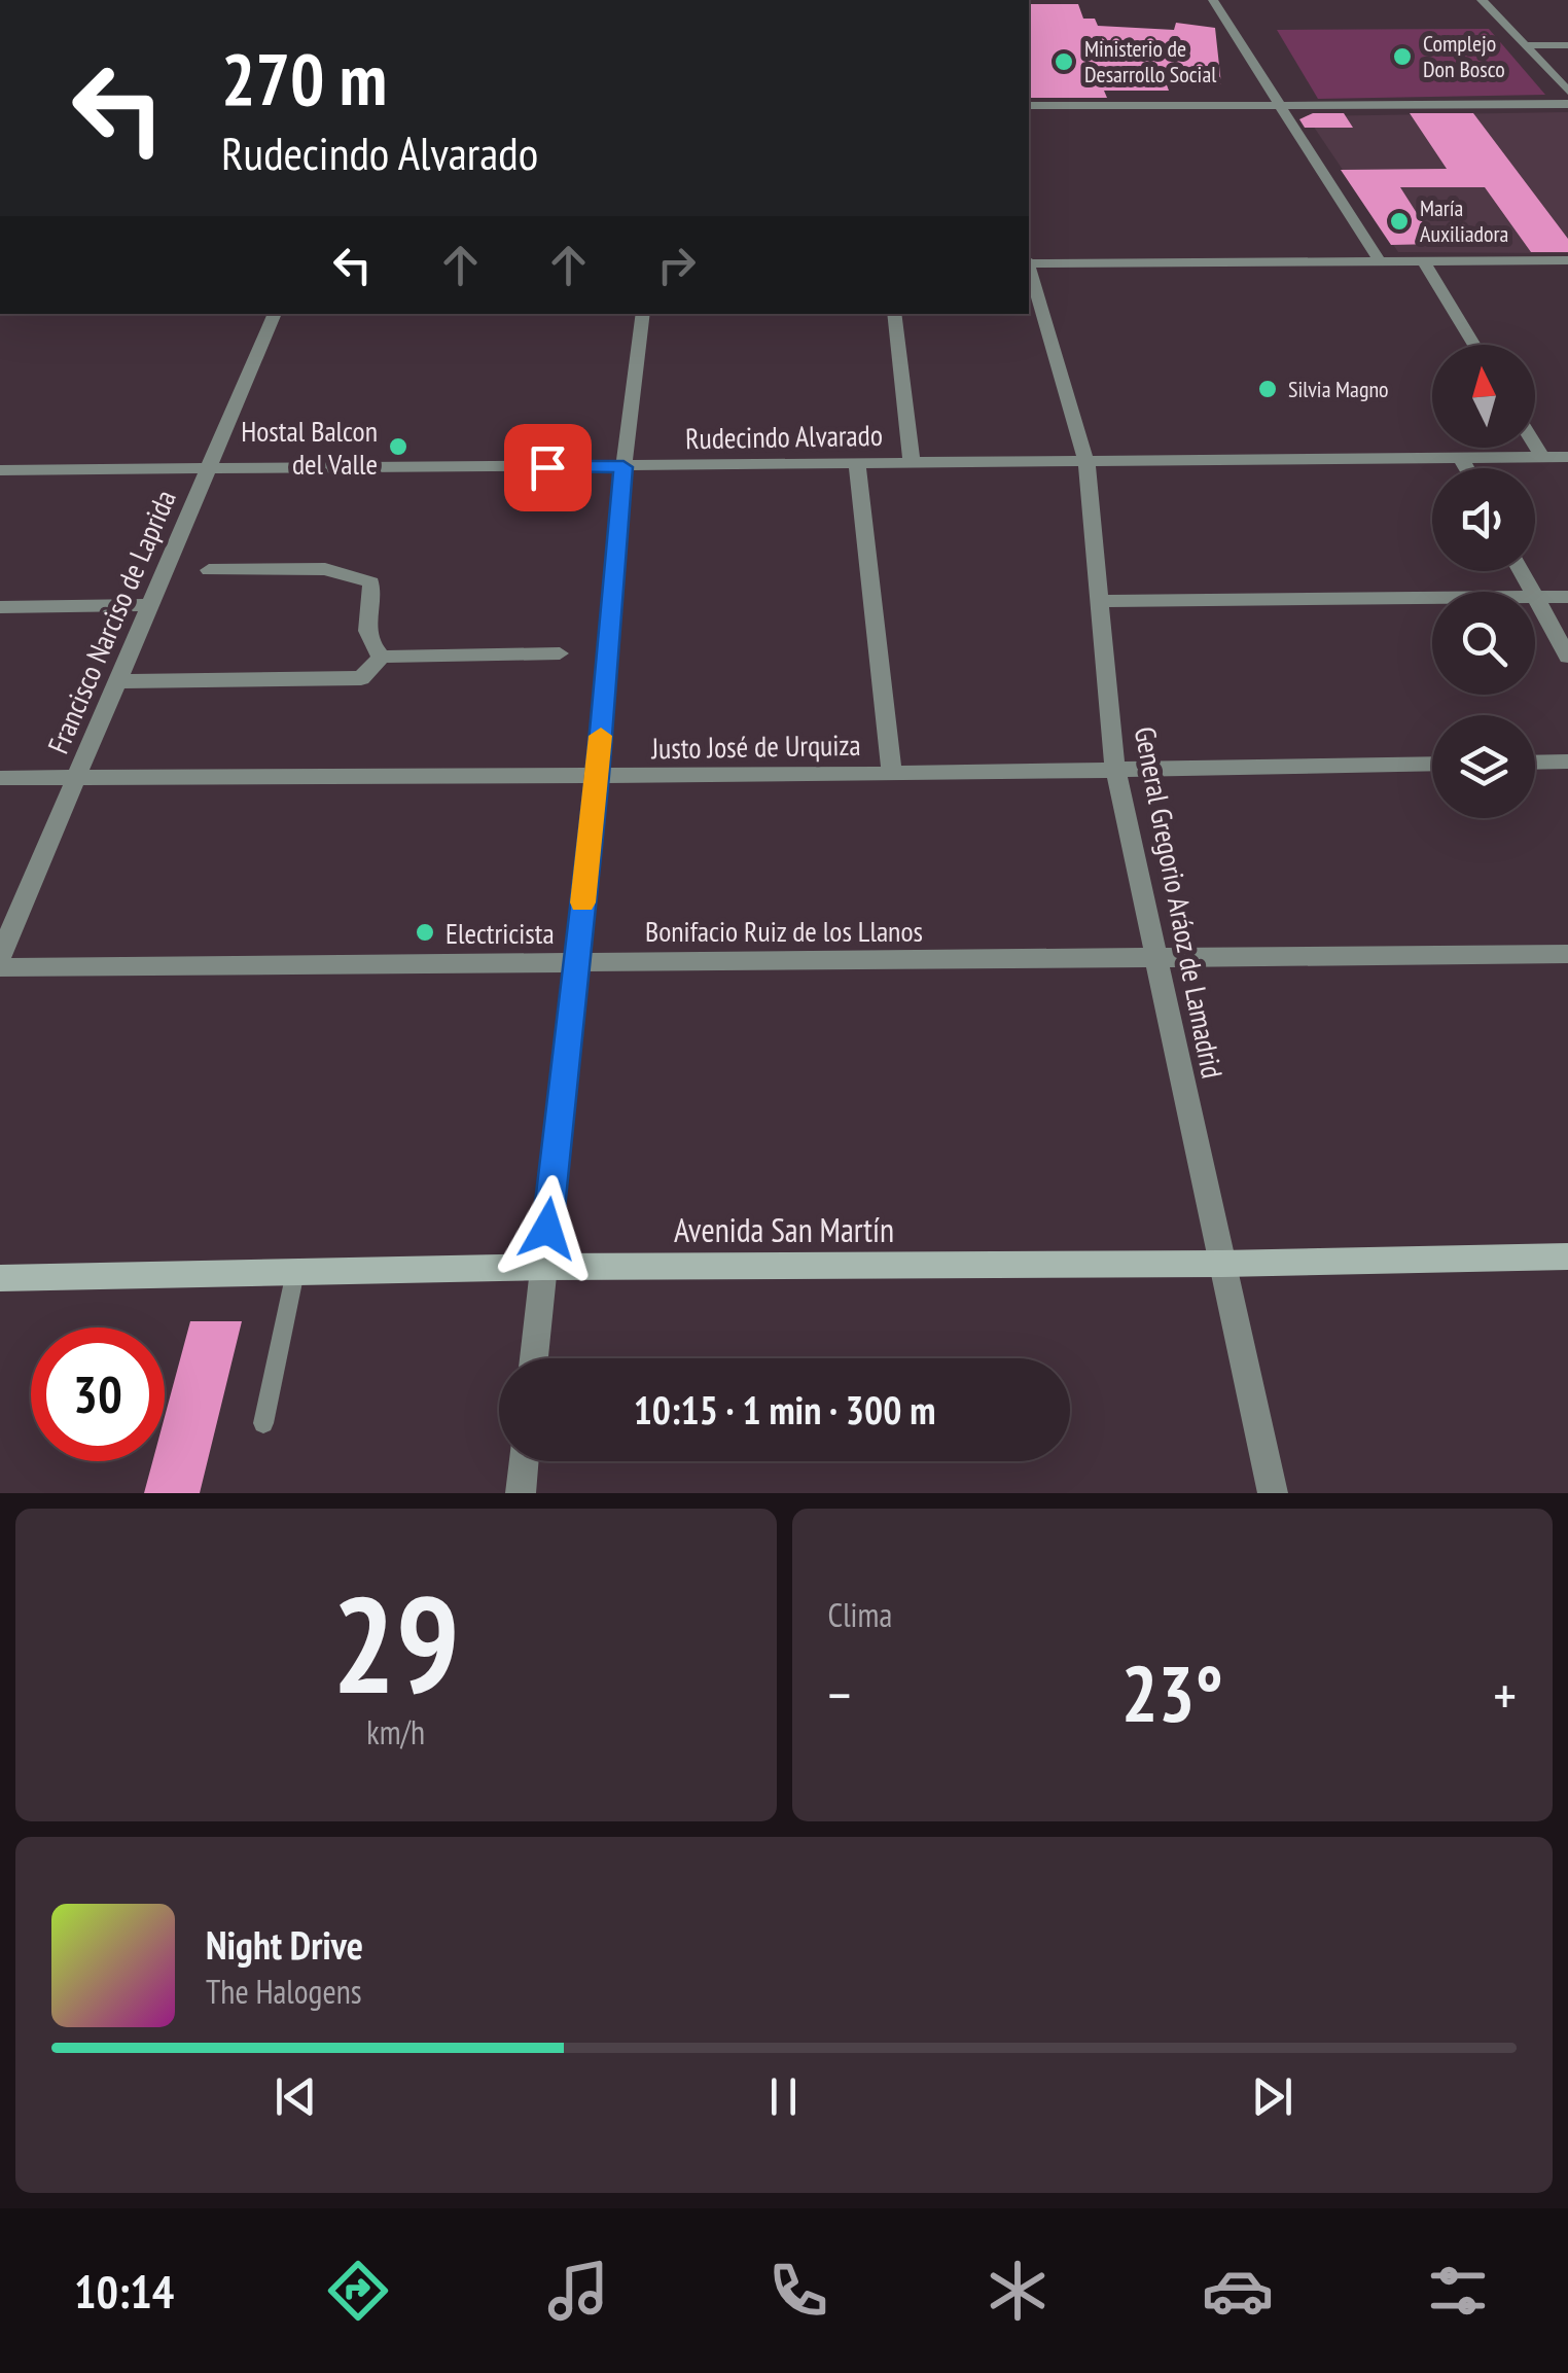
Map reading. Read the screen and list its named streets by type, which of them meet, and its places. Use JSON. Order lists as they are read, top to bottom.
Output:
{
  "streets": {
    "main road": ["Avenida San Martín"],
    "street": [
      "Rudecindo Alvarado",
      "Francisco Narciso de Laprida",
      "Justo José de Urquiza",
      "General Gregorio Aráoz de Lamadrid",
      "Bonifacio Ruiz de los Llanos"
    ]
  },
  "crossings": [
    ["Rudecindo Alvarado", "Francisco Narciso de Laprida"],
    ["Rudecindo Alvarado", "General Gregorio Aráoz de Lamadrid"],
    ["Francisco Narciso de Laprida", "Justo José de Urquiza"],
    ["Justo José de Urquiza", "General Gregorio Aráoz de Lamadrid"],
    ["General Gregorio Aráoz de Lamadrid", "Bonifacio Ruiz de los Llanos"],
    ["General Gregorio Aráoz de Lamadrid", "Avenida San Martín"]
  ],
  "places": [
    "Complejo Don Bosco",
    "Ministerio de Desarrollo Social",
    "María Auxiliadora",
    "Silvia Magno",
    "Hostal Balcon del Valle",
    "Electricista"
  ],
  "north": "top",
  "page": {
    "turn": ["270 m", "Rudecindo Alvarado"],
    "limit": "30",
    "trip": "10:15 · 1 min · 300 m",
    "tile": [
      ["29", "km/h"],
      "Clima"
    ],
    "heat": ["−", "23°", "+"],
    "song": ["Night Drive", "The Halogens"],
    "tabs": "10:14"
  }
}
